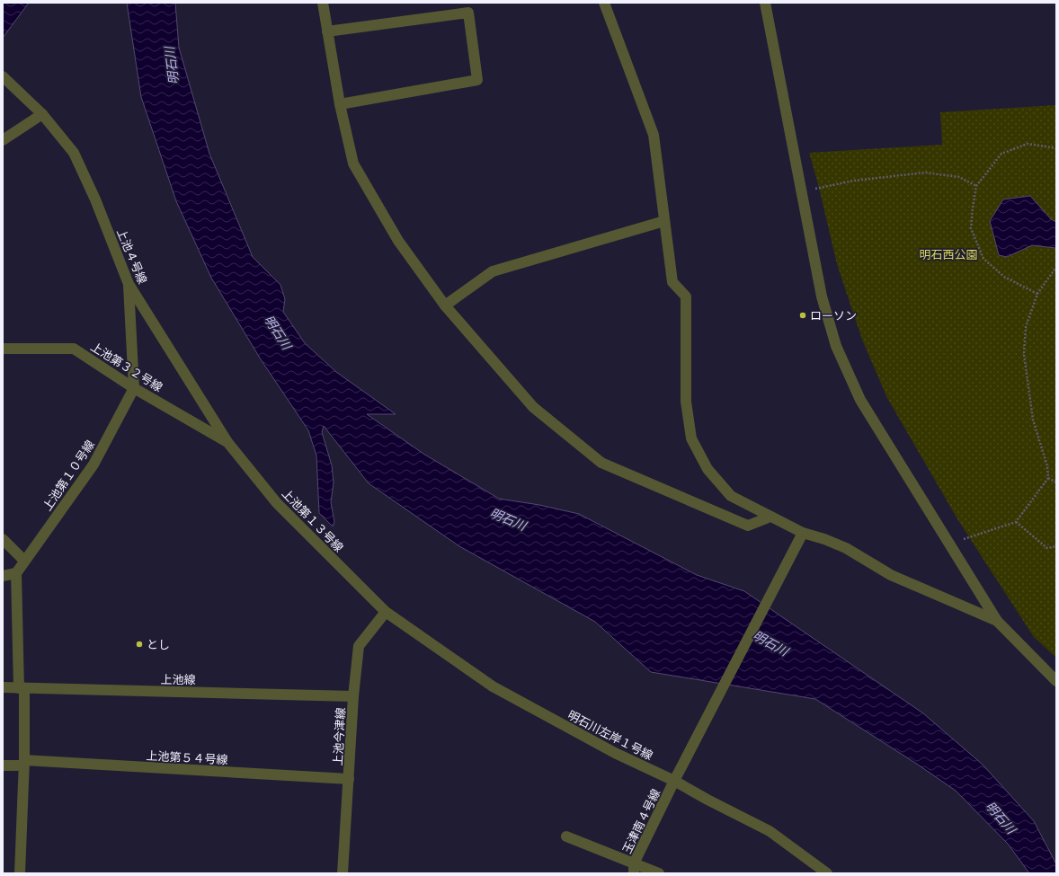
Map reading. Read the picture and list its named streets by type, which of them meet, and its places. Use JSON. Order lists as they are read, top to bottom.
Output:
{
  "streets": {
    "street": [
      "上池４号線",
      "上池第３２号線",
      "上池第１０号線",
      "上池第１３号線",
      "上池線",
      "明石川左岸１号線",
      "上池今津線",
      "上池第５４号線",
      "玉津南４号線"
    ]
  },
  "crossings": [
    ["上池４号線", "上池第３２号線"],
    ["上池４号線", "上池第１３号線"],
    ["上池第３２号線", "上池第１０号線"],
    ["上池第３２号線", "上池第１３号線"],
    ["上池第１３号線", "明石川左岸１号線"],
    ["上池第１３号線", "上池今津線"],
    ["上池線", "上池今津線"],
    ["明石川左岸１号線", "上池今津線"],
    ["明石川左岸１号線", "玉津南４号線"],
    ["上池今津線", "上池第５４号線"]
  ],
  "water": ["明石川"],
  "parks": ["明石西公園"],
  "places": ["ローソン", "とし"]
}
